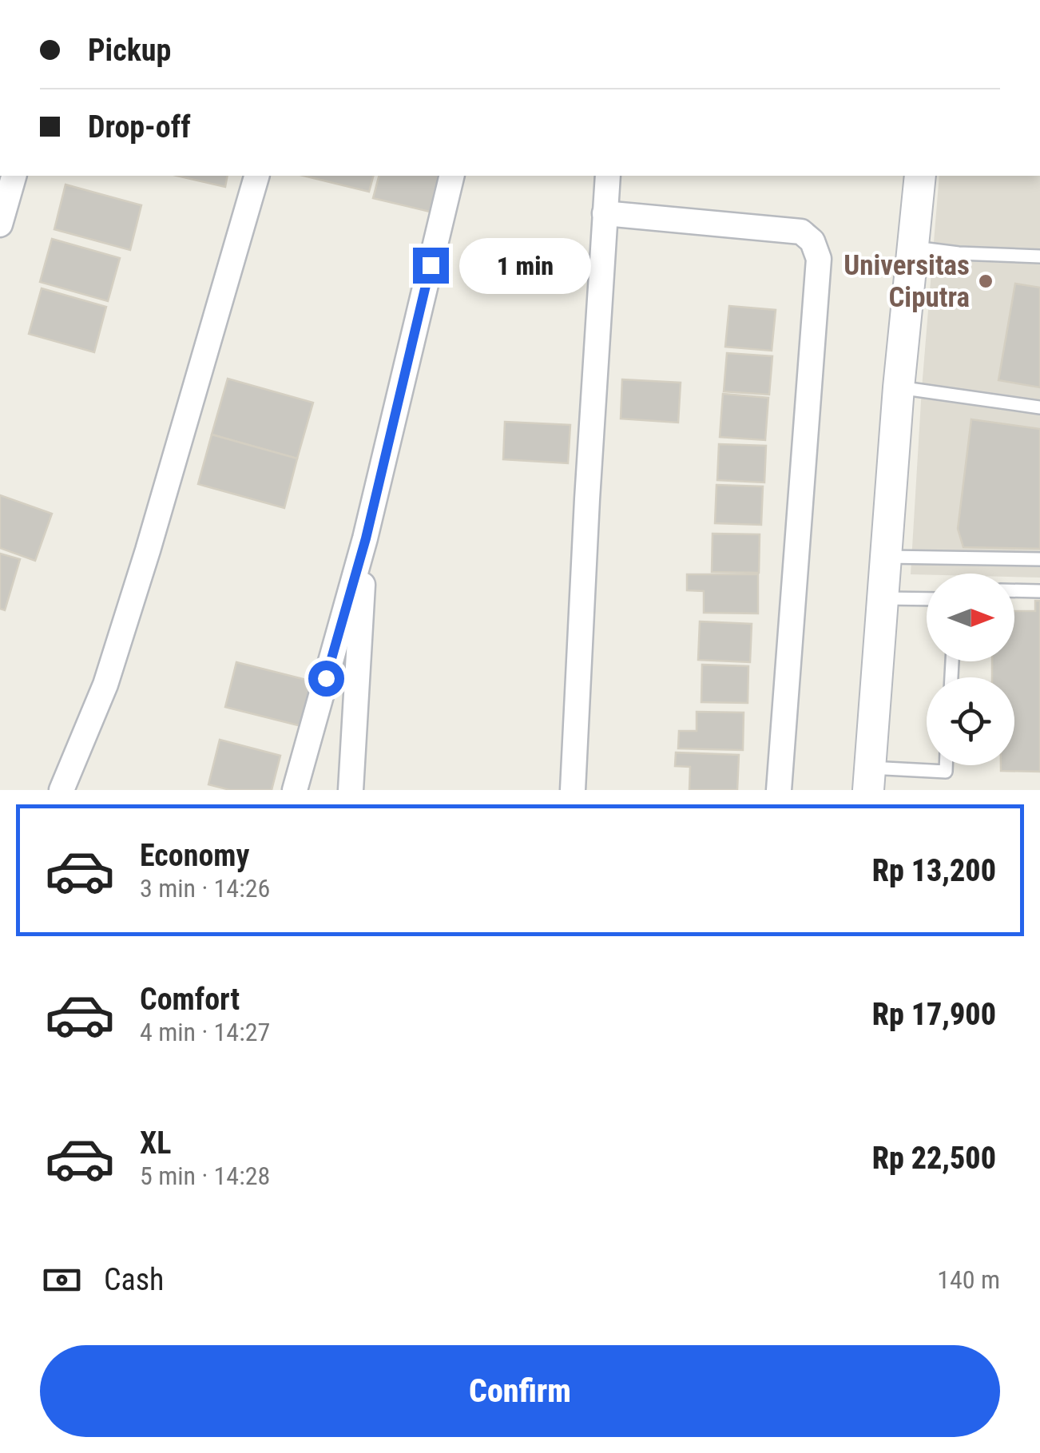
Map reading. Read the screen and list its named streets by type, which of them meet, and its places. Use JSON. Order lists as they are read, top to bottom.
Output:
{
  "places": ["Universitas Ciputra"],
  "north": "right",
  "page": {
    "banner": ["Pickup", "Drop-off"],
    "bubble": "1 min",
    "list": [
      {
        "name": "Economy",
        "note": "3 min · 14:26",
        "value": "Rp 13,200"
      },
      {
        "name": "Comfort",
        "note": "4 min · 14:27",
        "value": "Rp 17,900"
      },
      {
        "name": "XL",
        "note": "5 min · 14:28",
        "value": "Rp 22,500"
      }
    ],
    "pay": ["Cash", "140 m"],
    "buttons": "Confirm"
  }
}
